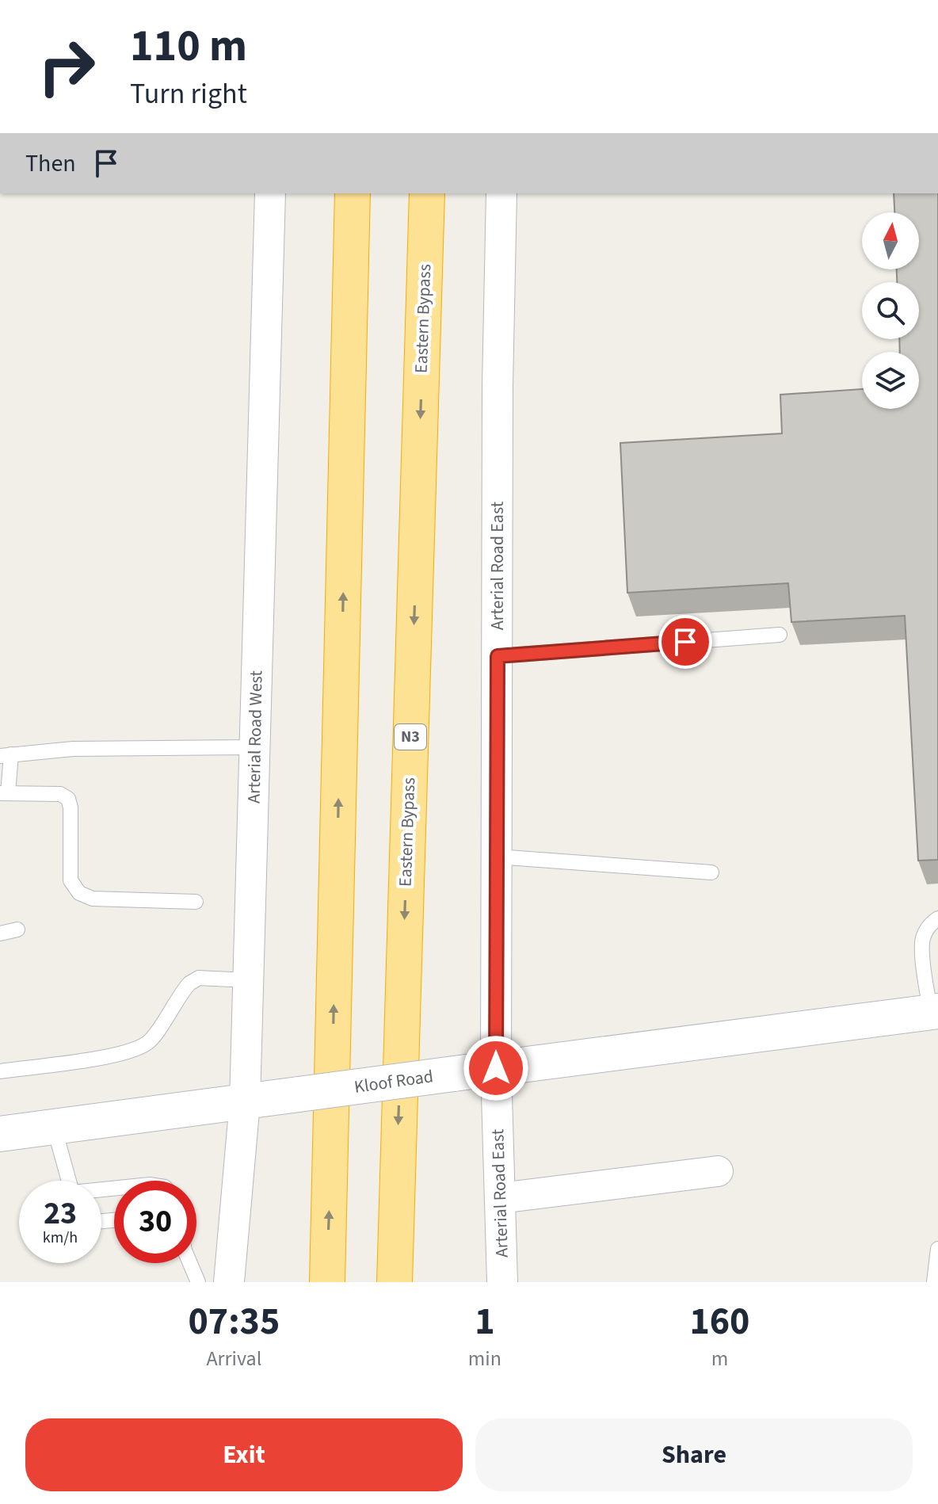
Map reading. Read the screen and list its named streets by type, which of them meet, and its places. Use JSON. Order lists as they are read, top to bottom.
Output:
{
  "streets": {
    "highway": ["Eastern Bypass", "N3"],
    "main road": ["Kloof Road"],
    "street": ["Arterial Road East", "Arterial Road West"]
  },
  "crossings": [
    ["Arterial Road East", "Kloof Road"],
    ["Arterial Road West", "Kloof Road"]
  ],
  "north": "top",
  "page": {
    "turn": ["110 m", "Turn right"],
    "then": "Then",
    "speed": "23 km/h",
    "limit": "30",
    "eta": [
      "07:35",
      "Arrival",
      "1",
      "min",
      "160",
      "m"
    ],
    "buttons": ["Exit", "Share"]
  }
}
